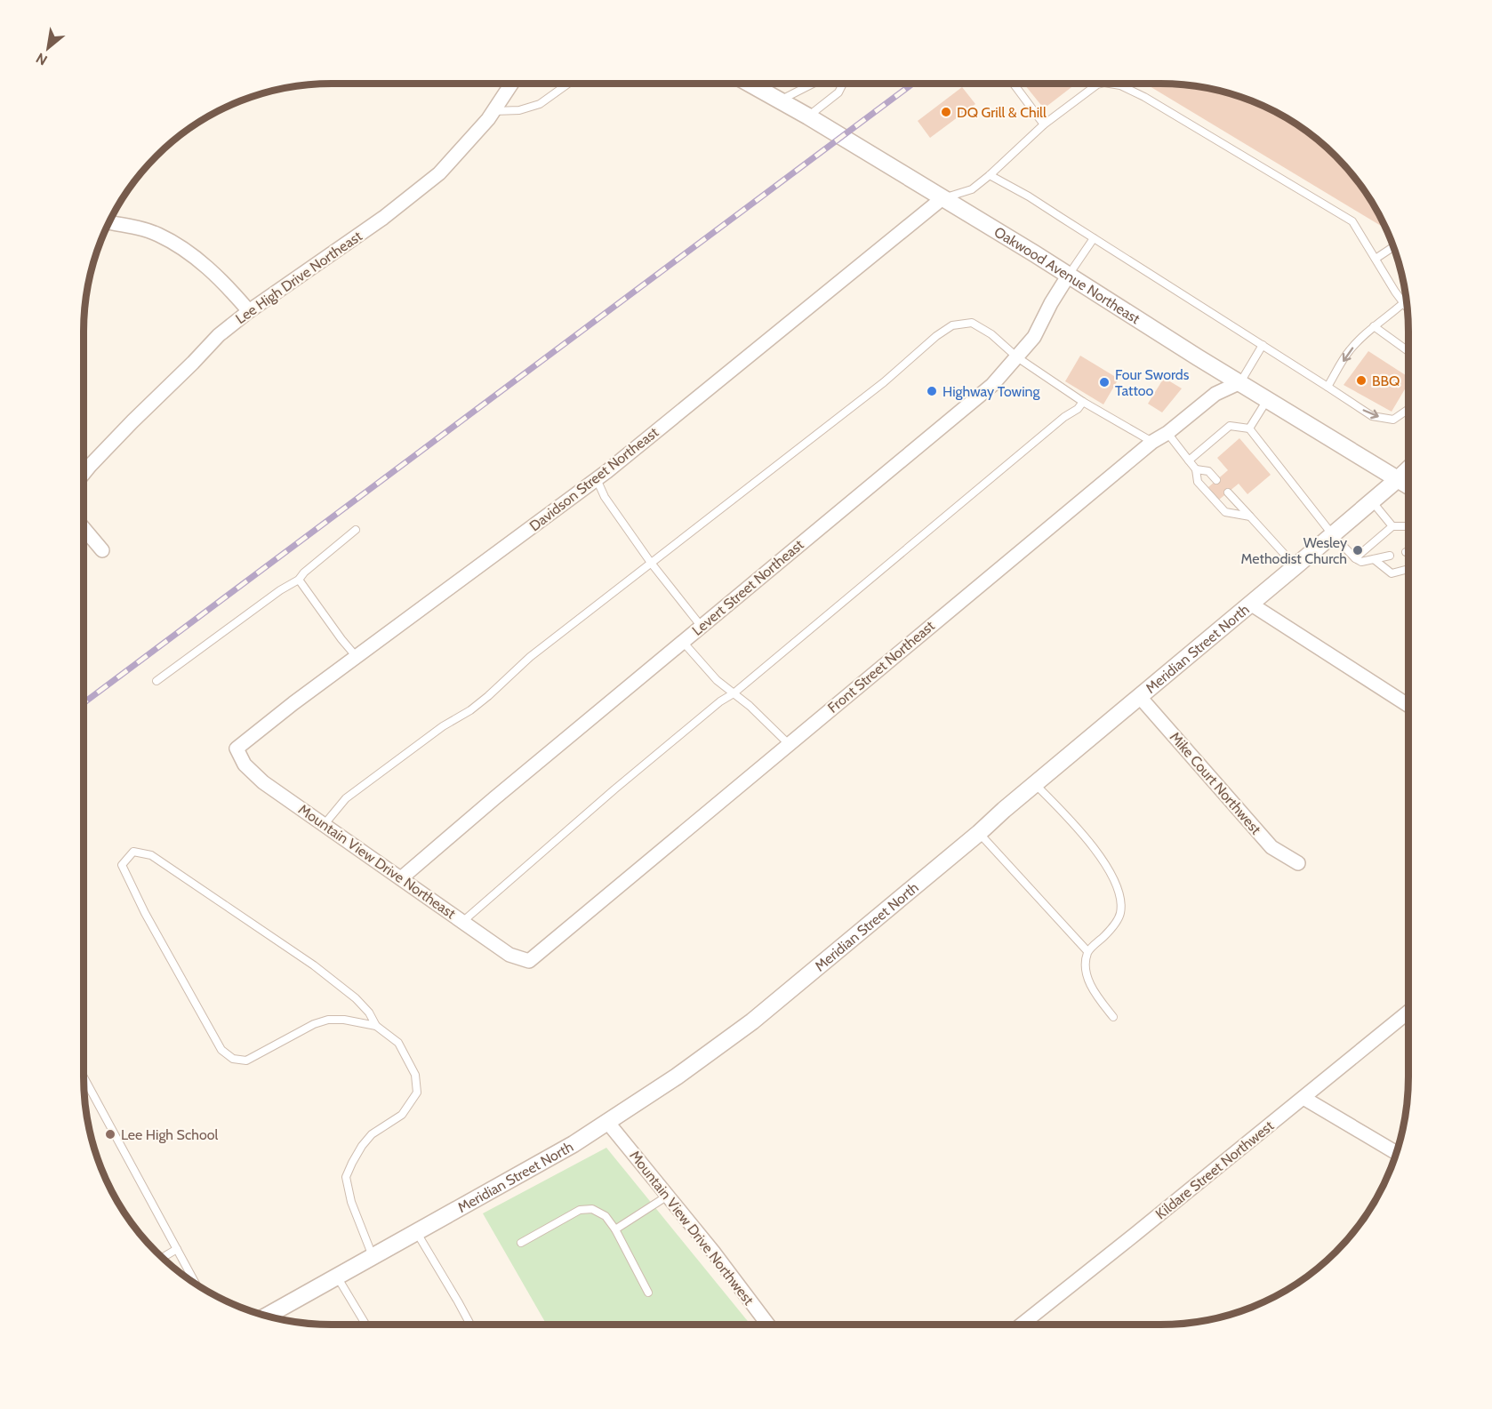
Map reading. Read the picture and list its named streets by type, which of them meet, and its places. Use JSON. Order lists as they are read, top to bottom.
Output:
{
  "streets": {
    "street": [
      "Oakwood Avenue Northeast",
      "Lee High Drive Northeast",
      "Davidson Street Northeast",
      "Levert Street Northeast",
      "Meridian Street North",
      "Front Street Northeast",
      "Mike Court Northwest",
      "Mountain View Drive Northeast",
      "Kildare Street Northwest",
      "Mountain View Drive Northwest"
    ]
  },
  "crossings": [
    ["Oakwood Avenue Northeast", "Davidson Street Northeast"],
    ["Oakwood Avenue Northeast", "Levert Street Northeast"],
    ["Oakwood Avenue Northeast", "Meridian Street North"],
    ["Oakwood Avenue Northeast", "Front Street Northeast"],
    ["Davidson Street Northeast", "Mountain View Drive Northeast"],
    ["Levert Street Northeast", "Mountain View Drive Northeast"],
    ["Meridian Street North", "Mike Court Northwest"],
    ["Meridian Street North", "Mountain View Drive Northwest"],
    ["Front Street Northeast", "Mountain View Drive Northeast"]
  ],
  "places": [
    "DQ Grill & Chill",
    "BBQ",
    "Four Swords Tattoo",
    "Highway Towing",
    "Wesley Methodist Church",
    "Lee High School"
  ],
  "north": "bottom left"
}
